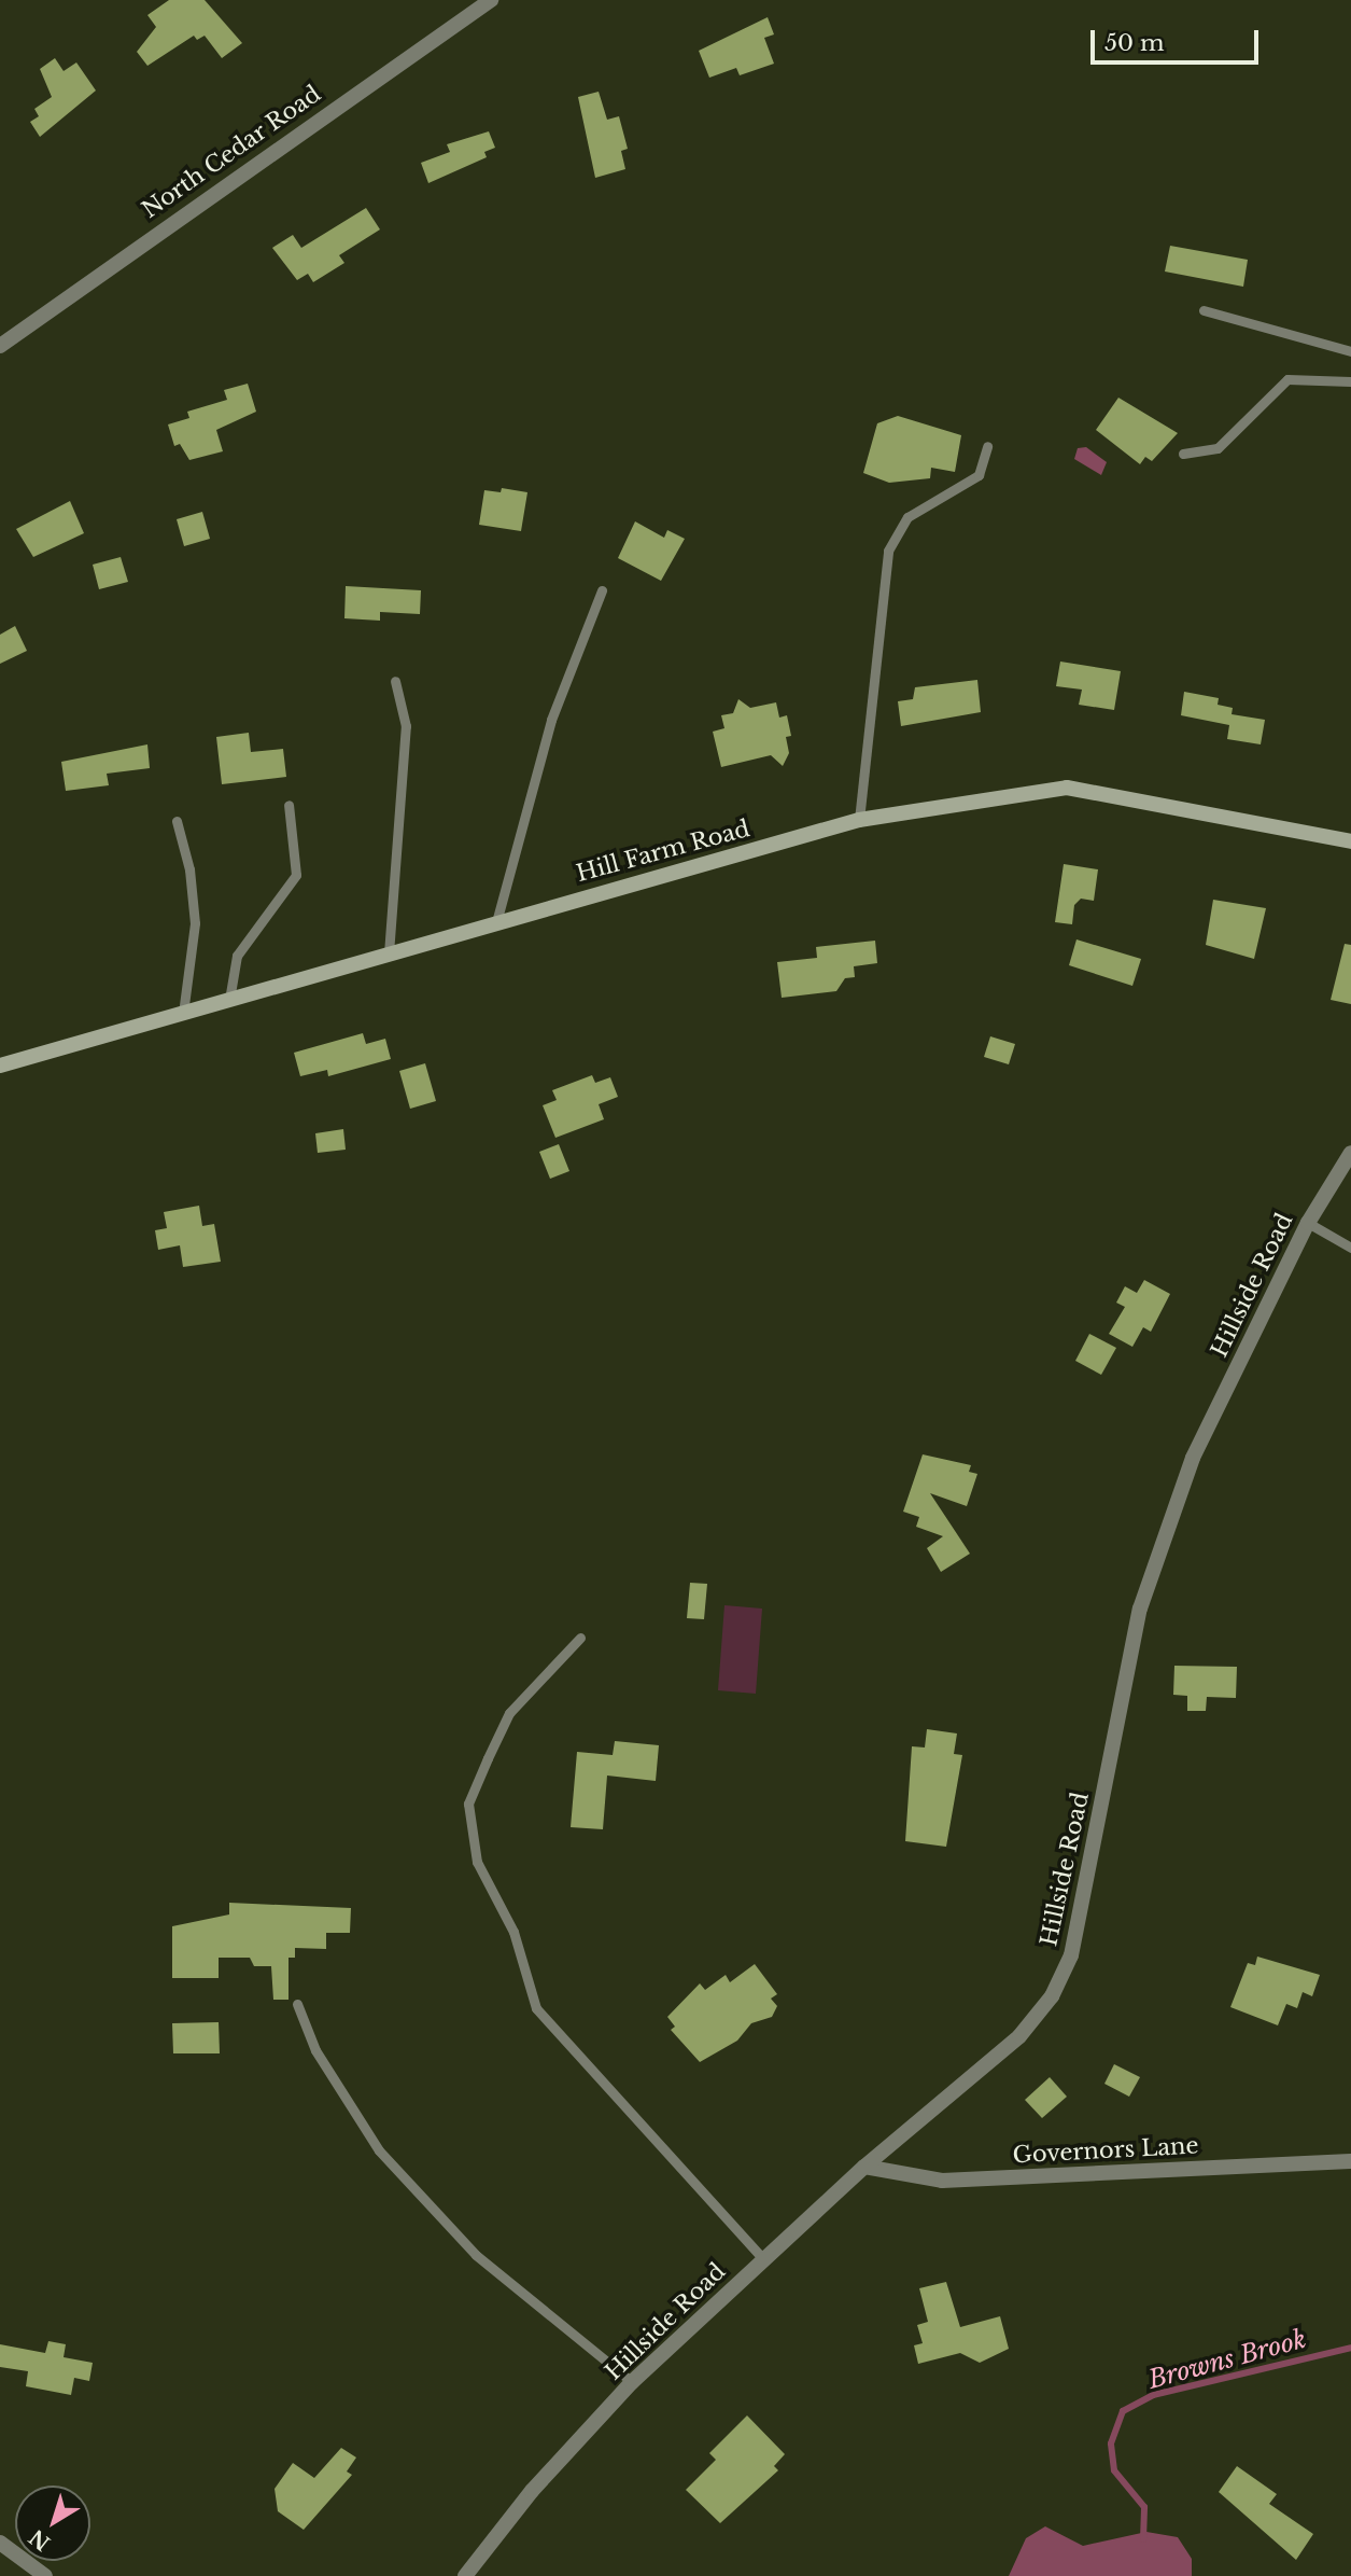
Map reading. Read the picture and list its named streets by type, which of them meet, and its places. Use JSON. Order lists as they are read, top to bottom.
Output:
{
  "streets": {
    "main road": ["Hill Farm Road"],
    "street": ["North Cedar Road", "Hillside Road", "Governors Lane"]
  },
  "crossings": [
    ["Hillside Road", "Governors Lane"]
  ],
  "water": ["Browns Brook"],
  "scale_bar": "50 m",
  "north": "bottom left"
}
